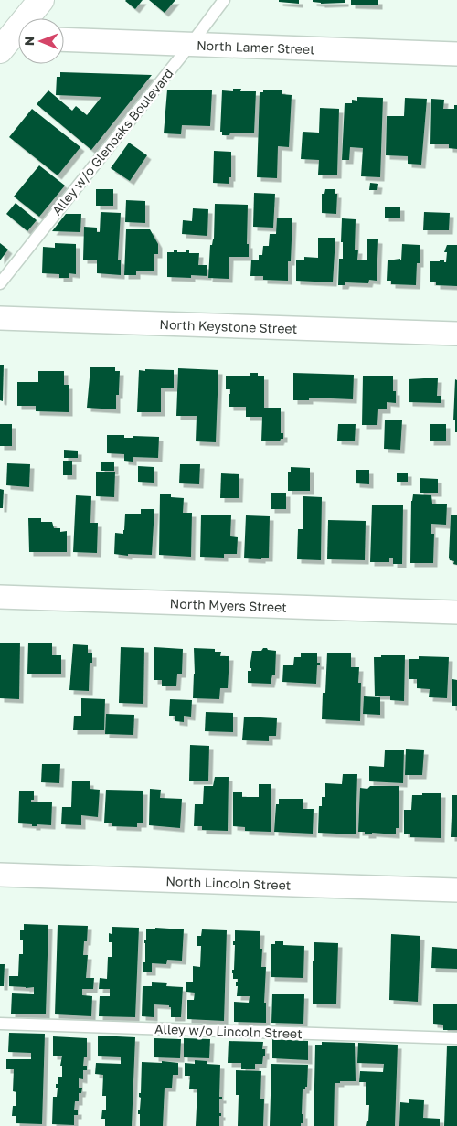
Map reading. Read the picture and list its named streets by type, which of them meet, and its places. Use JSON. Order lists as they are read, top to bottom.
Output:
{
  "streets": {
    "street": [
      "North Lamer Street",
      "North Keystone Street",
      "North Myers Street",
      "North Lincoln Street"
    ],
    "lane": ["Alley w/o Glenoaks Boulevard", "Alley w/o Lincoln Street"]
  },
  "crossings": [
    ["North Lamer Street", "Alley w/o Glenoaks Boulevard"]
  ],
  "north": "left"
}
